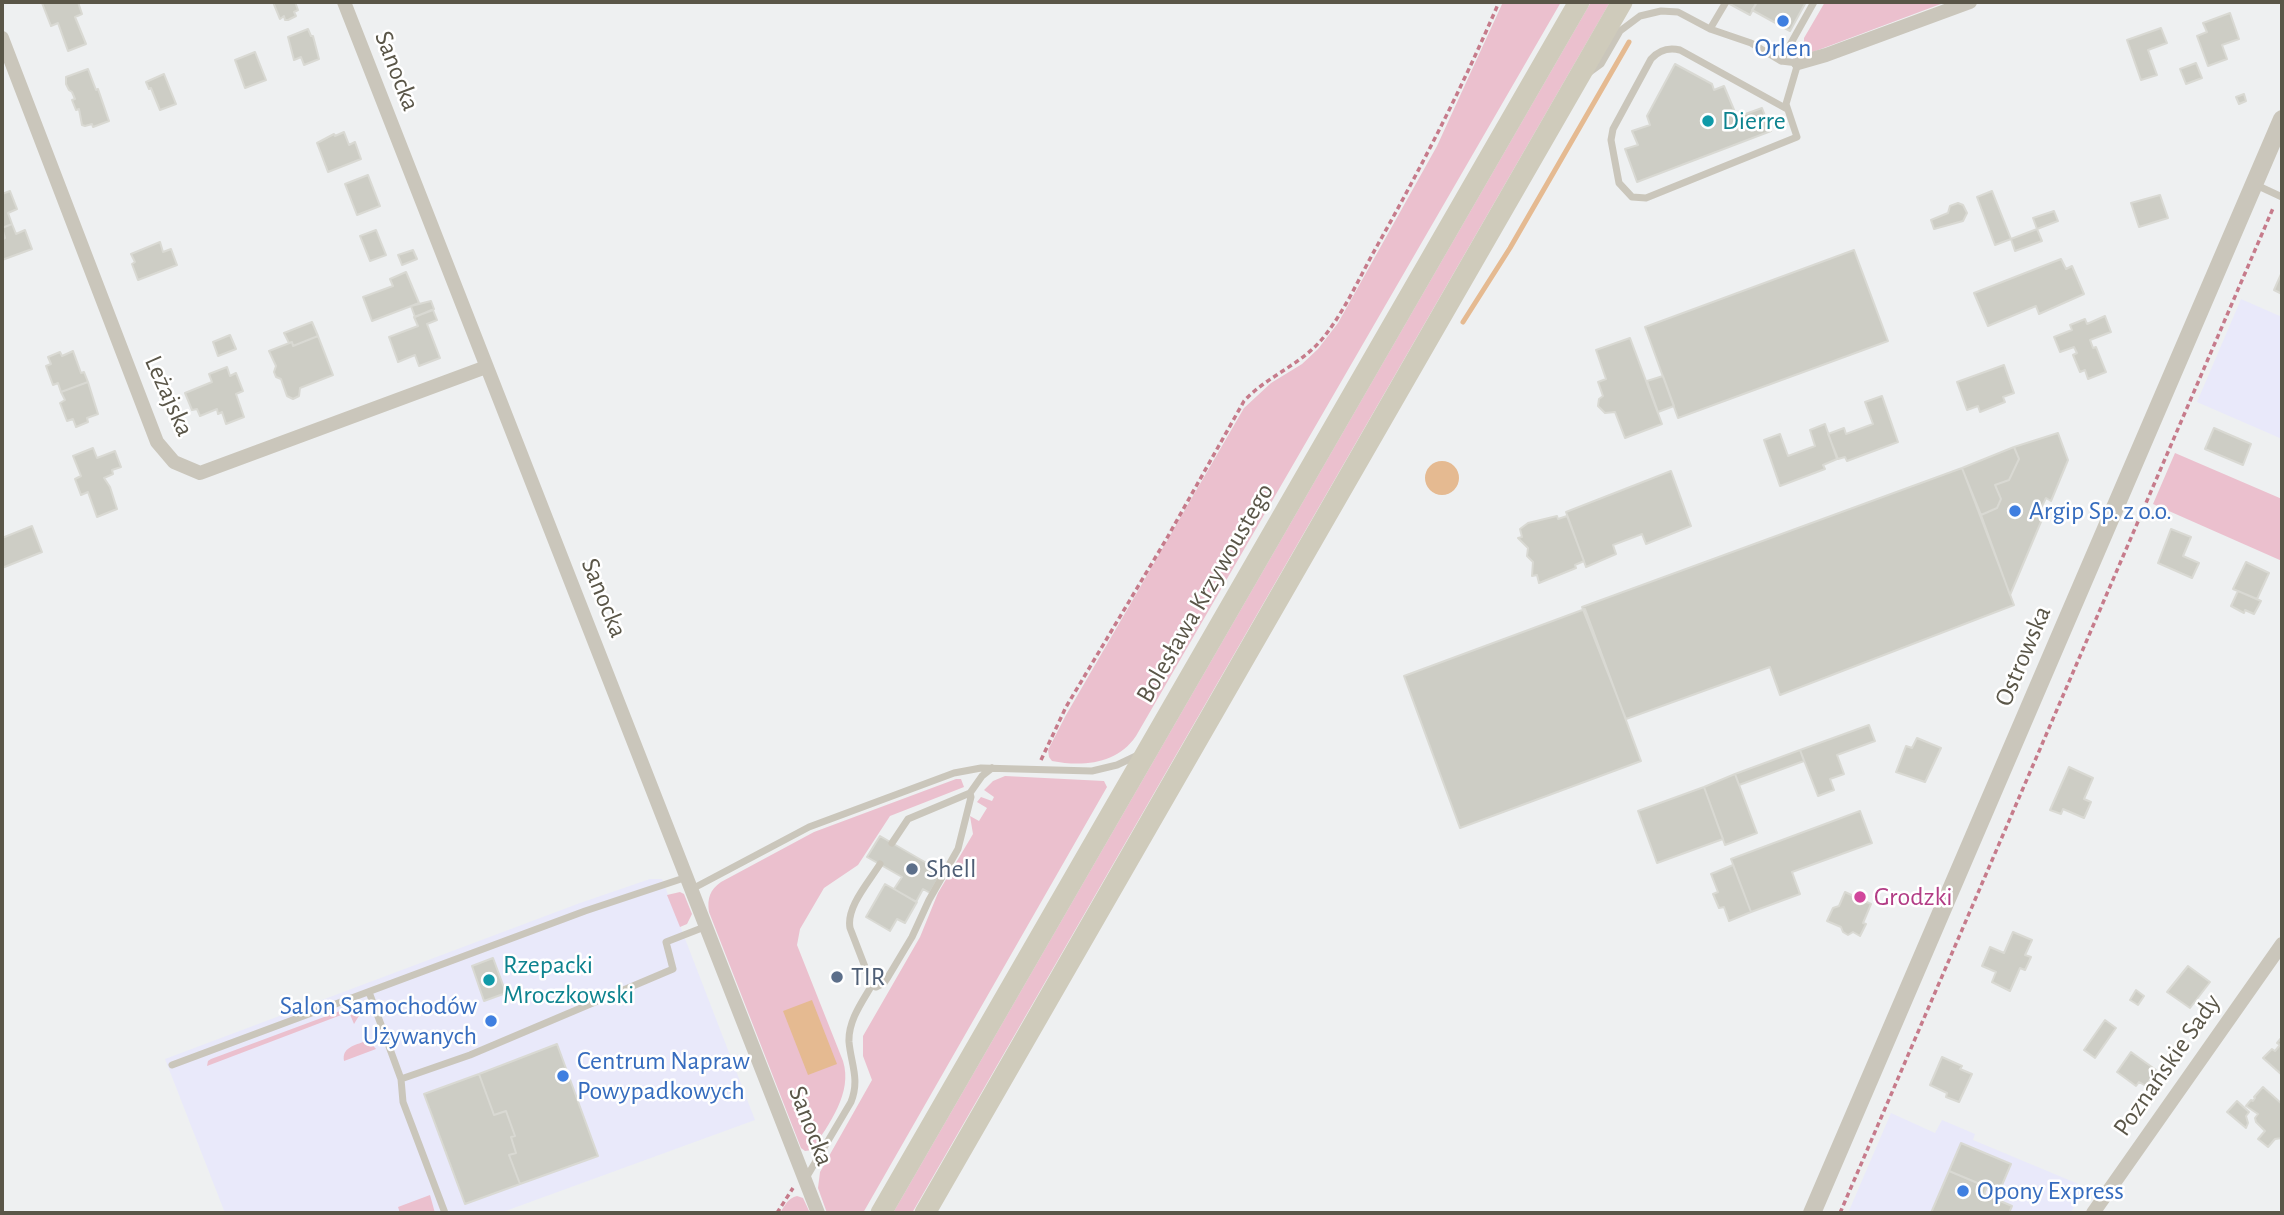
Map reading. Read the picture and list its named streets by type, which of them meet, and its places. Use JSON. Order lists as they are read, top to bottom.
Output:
{
  "streets": {
    "main road": ["Bolesława Krzywoustego"],
    "street": [
      "Sanocka",
      "Leżajska",
      "Ostrowska",
      "Poznańskie Sady"
    ]
  },
  "crossings": [
    ["Sanocka", "Leżajska"]
  ],
  "places": [
    "Orlen",
    "Dierre",
    "Argip Sp. z o.o.",
    "Shell",
    "Grodzki",
    "TIR",
    "Rzepacki Mroczkowski",
    "Salon Samochodów Używanych",
    "Centrum Napraw Powypadkowych",
    "Opony Express"
  ]
}
